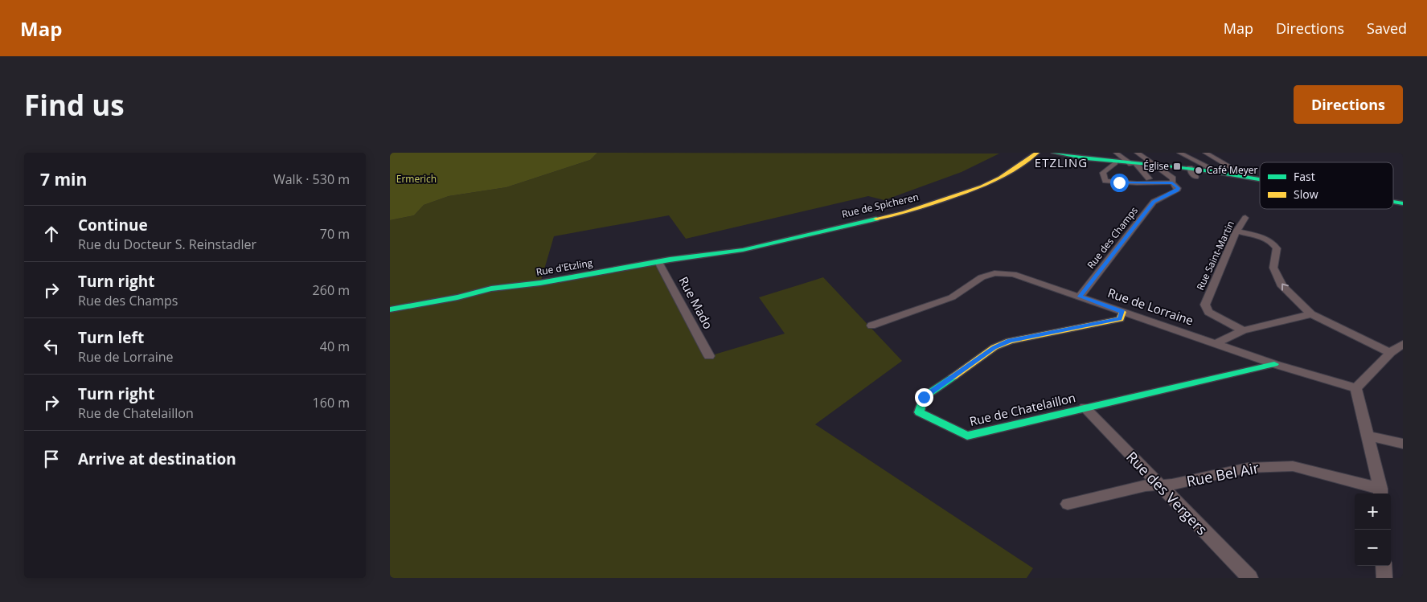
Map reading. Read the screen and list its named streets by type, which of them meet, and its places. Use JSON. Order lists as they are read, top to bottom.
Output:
{
  "streets": {
    "street": [
      "Rue de Spicheren",
      "Rue des Champs",
      "Rue Saint-Martin",
      "Rue d'Etzling",
      "Rue Mado",
      "Rue de Lorraine",
      "Rue de Chatelaillon",
      "Rue Bel Air",
      "Rue des Vergers"
    ]
  },
  "crossings": [
    ["Rue de Spicheren", "Rue d'Etzling"],
    ["Rue des Champs", "Rue de Lorraine"],
    ["Rue d'Etzling", "Rue Mado"],
    ["Rue de Lorraine", "Rue de Chatelaillon"],
    ["Rue de Chatelaillon", "Rue des Vergers"],
    ["Rue Bel Air", "Rue des Vergers"]
  ],
  "districts": ["ETZLING"],
  "parks": ["Ermerich"],
  "places": {
    "transit": ["Église"],
    "other": ["Café Meyer"]
  },
  "legend": ["Fast", "Slow"],
  "page": {
    "header": "Map",
    "nav": ["Map", "Directions", "Saved"],
    "buttons": "Directions",
    "title": "Find us",
    "heading": ["7 min", "Walk · 530 m"],
    "list": [
      ["Continue", "Rue du Docteur S. Reinstadler", "70 m"],
      ["Turn right", "Rue des Champs", "260 m"],
      ["Turn left", "Rue de Lorraine", "40 m"],
      ["Turn right", "Rue de Chatelaillon", "160 m"],
      "Arrive at destination"
    ],
    "map_buttons": ["+", "−"]
  }
}
